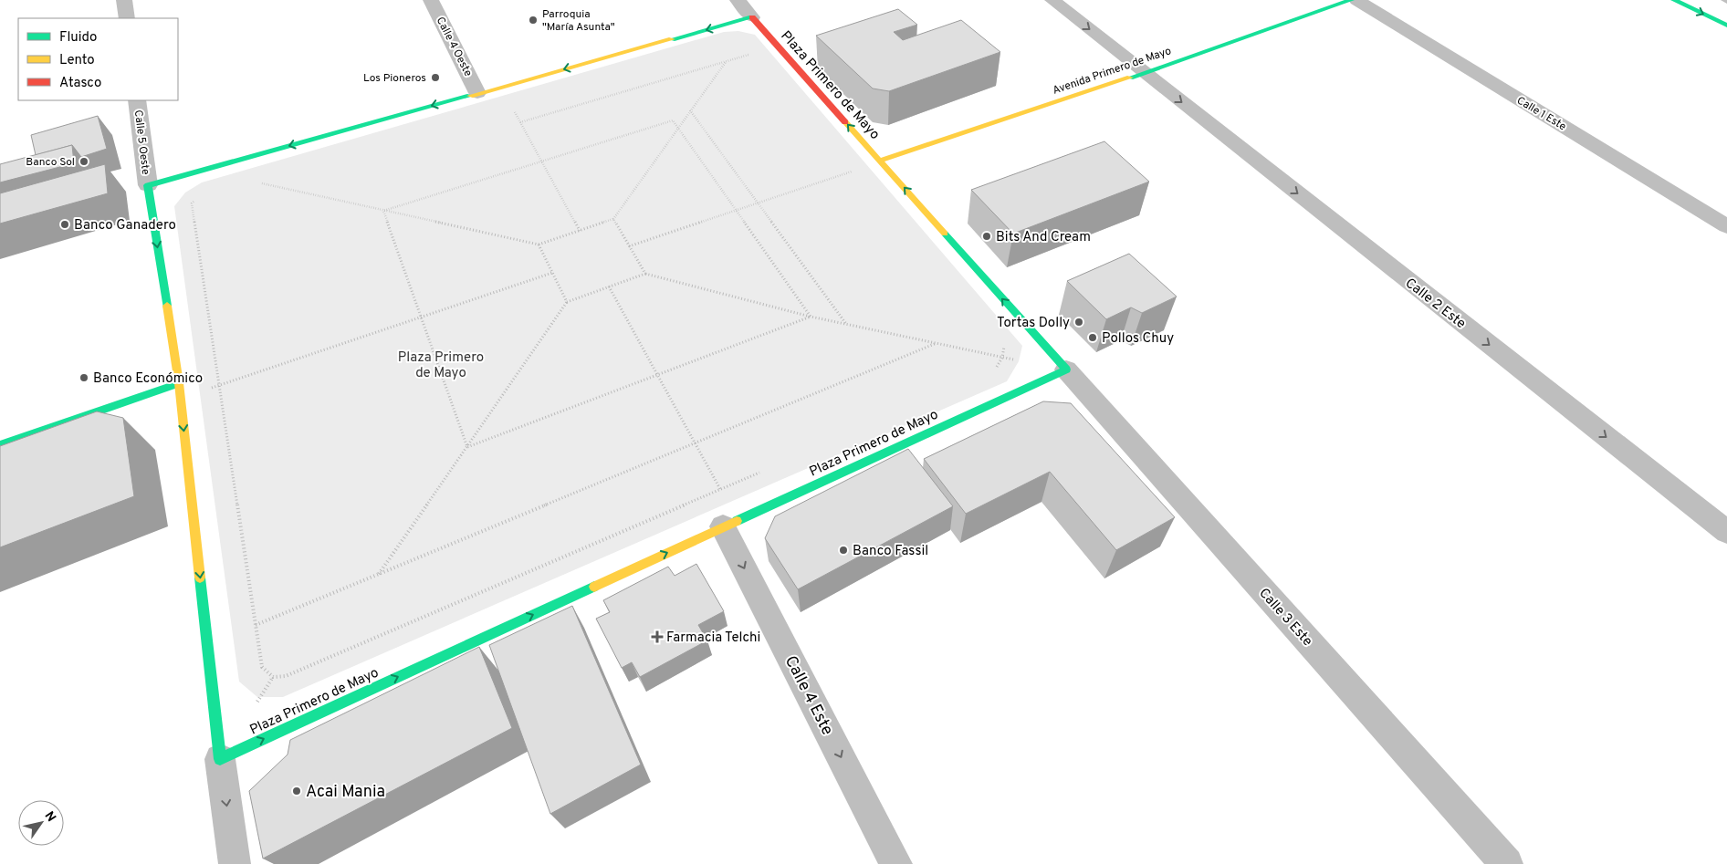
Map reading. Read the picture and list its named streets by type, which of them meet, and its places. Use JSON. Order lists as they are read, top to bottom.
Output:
{
  "streets": {
    "street": [
      "Calle 4 Oeste",
      "Avenida Primero de Mayo",
      "Plaza Primero de Mayo",
      "Calle 1 Este",
      "Calle 5 Oeste",
      "Calle 2 Este",
      "Calle 3 Este",
      "Calle 4 Este"
    ]
  },
  "crossings": [
    ["Avenida Primero de Mayo", "Plaza Primero de Mayo"],
    ["Avenida Primero de Mayo", "Calle 2 Este"],
    ["Plaza Primero de Mayo", "Calle 3 Este"],
    ["Plaza Primero de Mayo", "Calle 4 Este"]
  ],
  "one_way": ["Calle 2 Este", "Calle 4 Este"],
  "parks": ["Plaza Primero de Mayo"],
  "places": {
    "other": [
      "Parroquia \"María Asunta\"",
      "Los Pioneros",
      "Banco Sol",
      "Banco Ganadero",
      "Bits And Cream",
      "Tortas Dolly",
      "Pollos Chuy",
      "Banco Económico",
      "Banco Fassil",
      "Acai Mania"
    ],
    "health": ["Farmacia Telchi"]
  },
  "legend": ["Fluido", "Lento", "Atasco"],
  "north": "top right"
}
